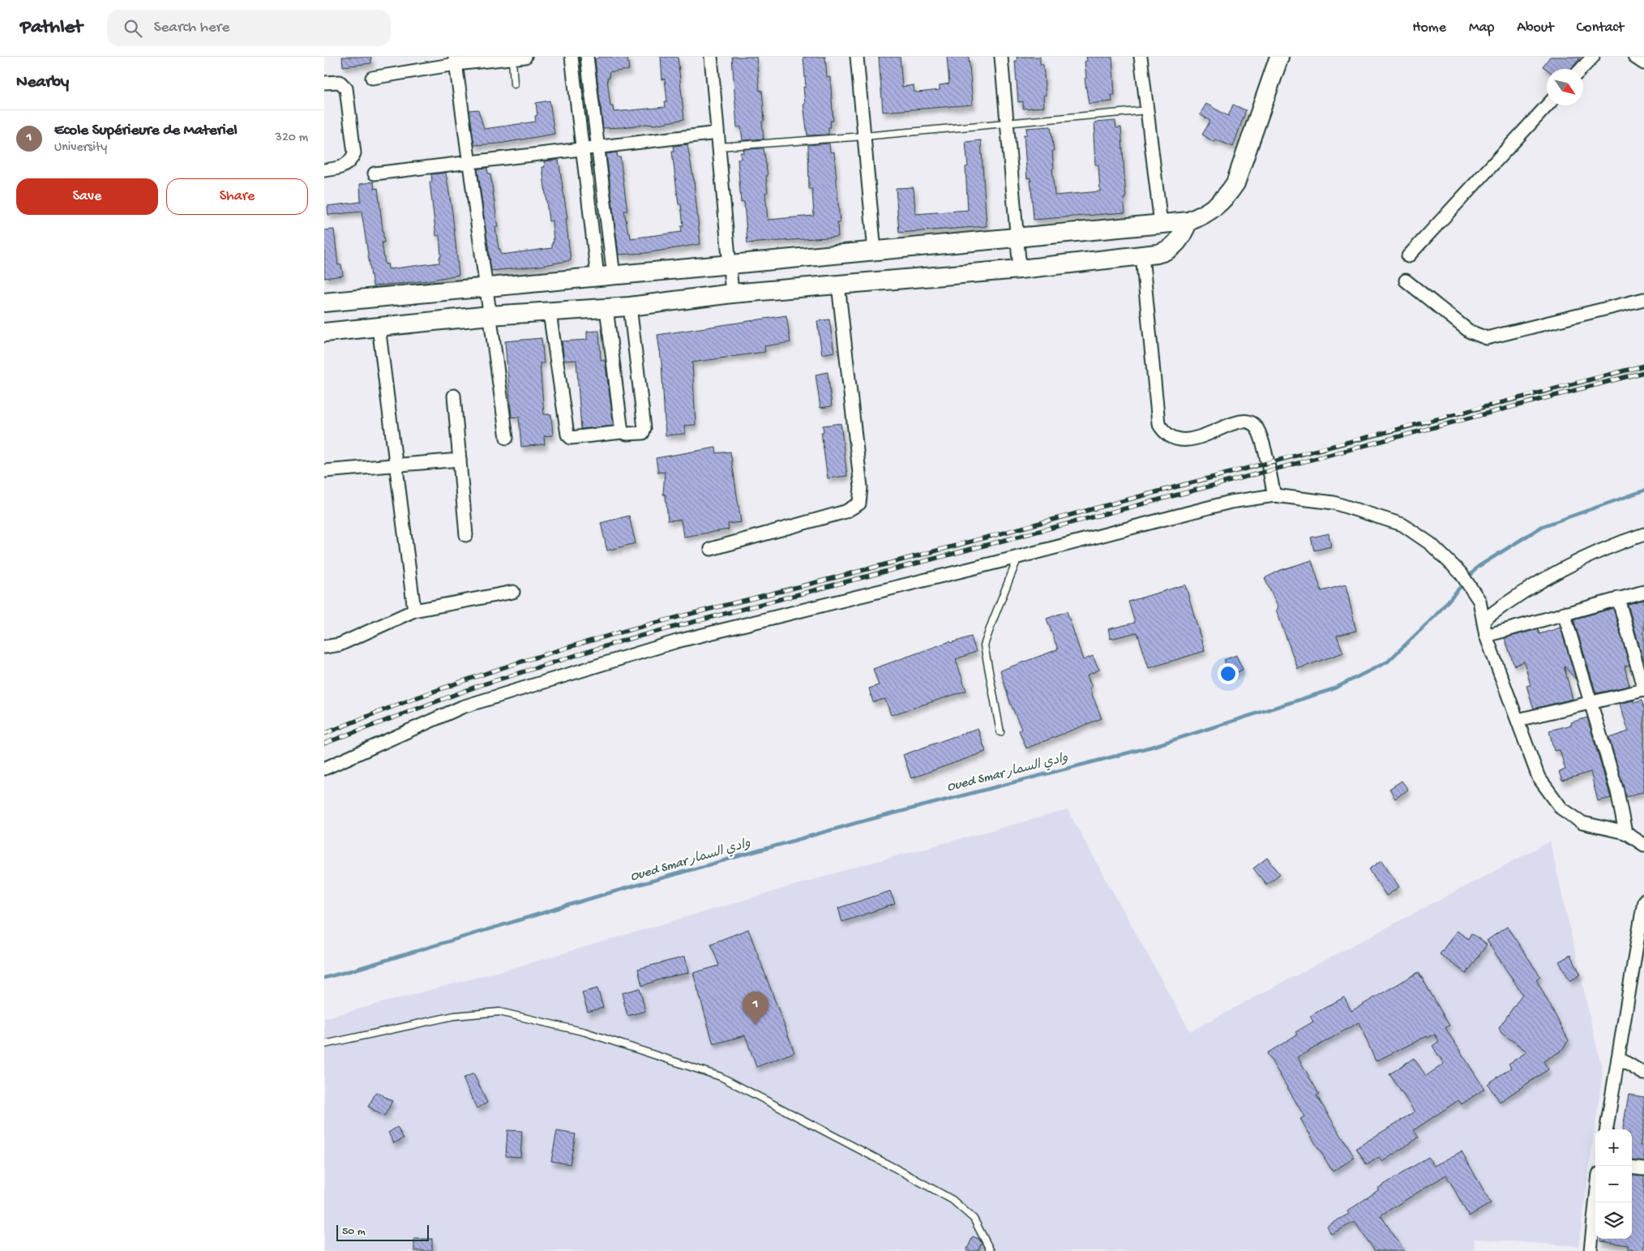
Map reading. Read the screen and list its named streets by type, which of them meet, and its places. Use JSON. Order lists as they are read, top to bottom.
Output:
{
  "water": ["Oued Smar وادي السمار"],
  "scale_bar": "50 m",
  "north": "bottom right",
  "page": {
    "header": "Pathlet",
    "search": "Search here",
    "nav": [
      "Home",
      "Map",
      "About",
      "Contact"
    ],
    "heading": "Nearby",
    "list": [
      {
        "mark": "1",
        "name": "Ecole Supérieure de Materiel",
        "note": "University",
        "value": "320 m"
      }
    ],
    "buttons": ["Save", "Share"],
    "pins": "1",
    "map_buttons": ["+", "−"],
    "scale": "50 m"
  }
}
